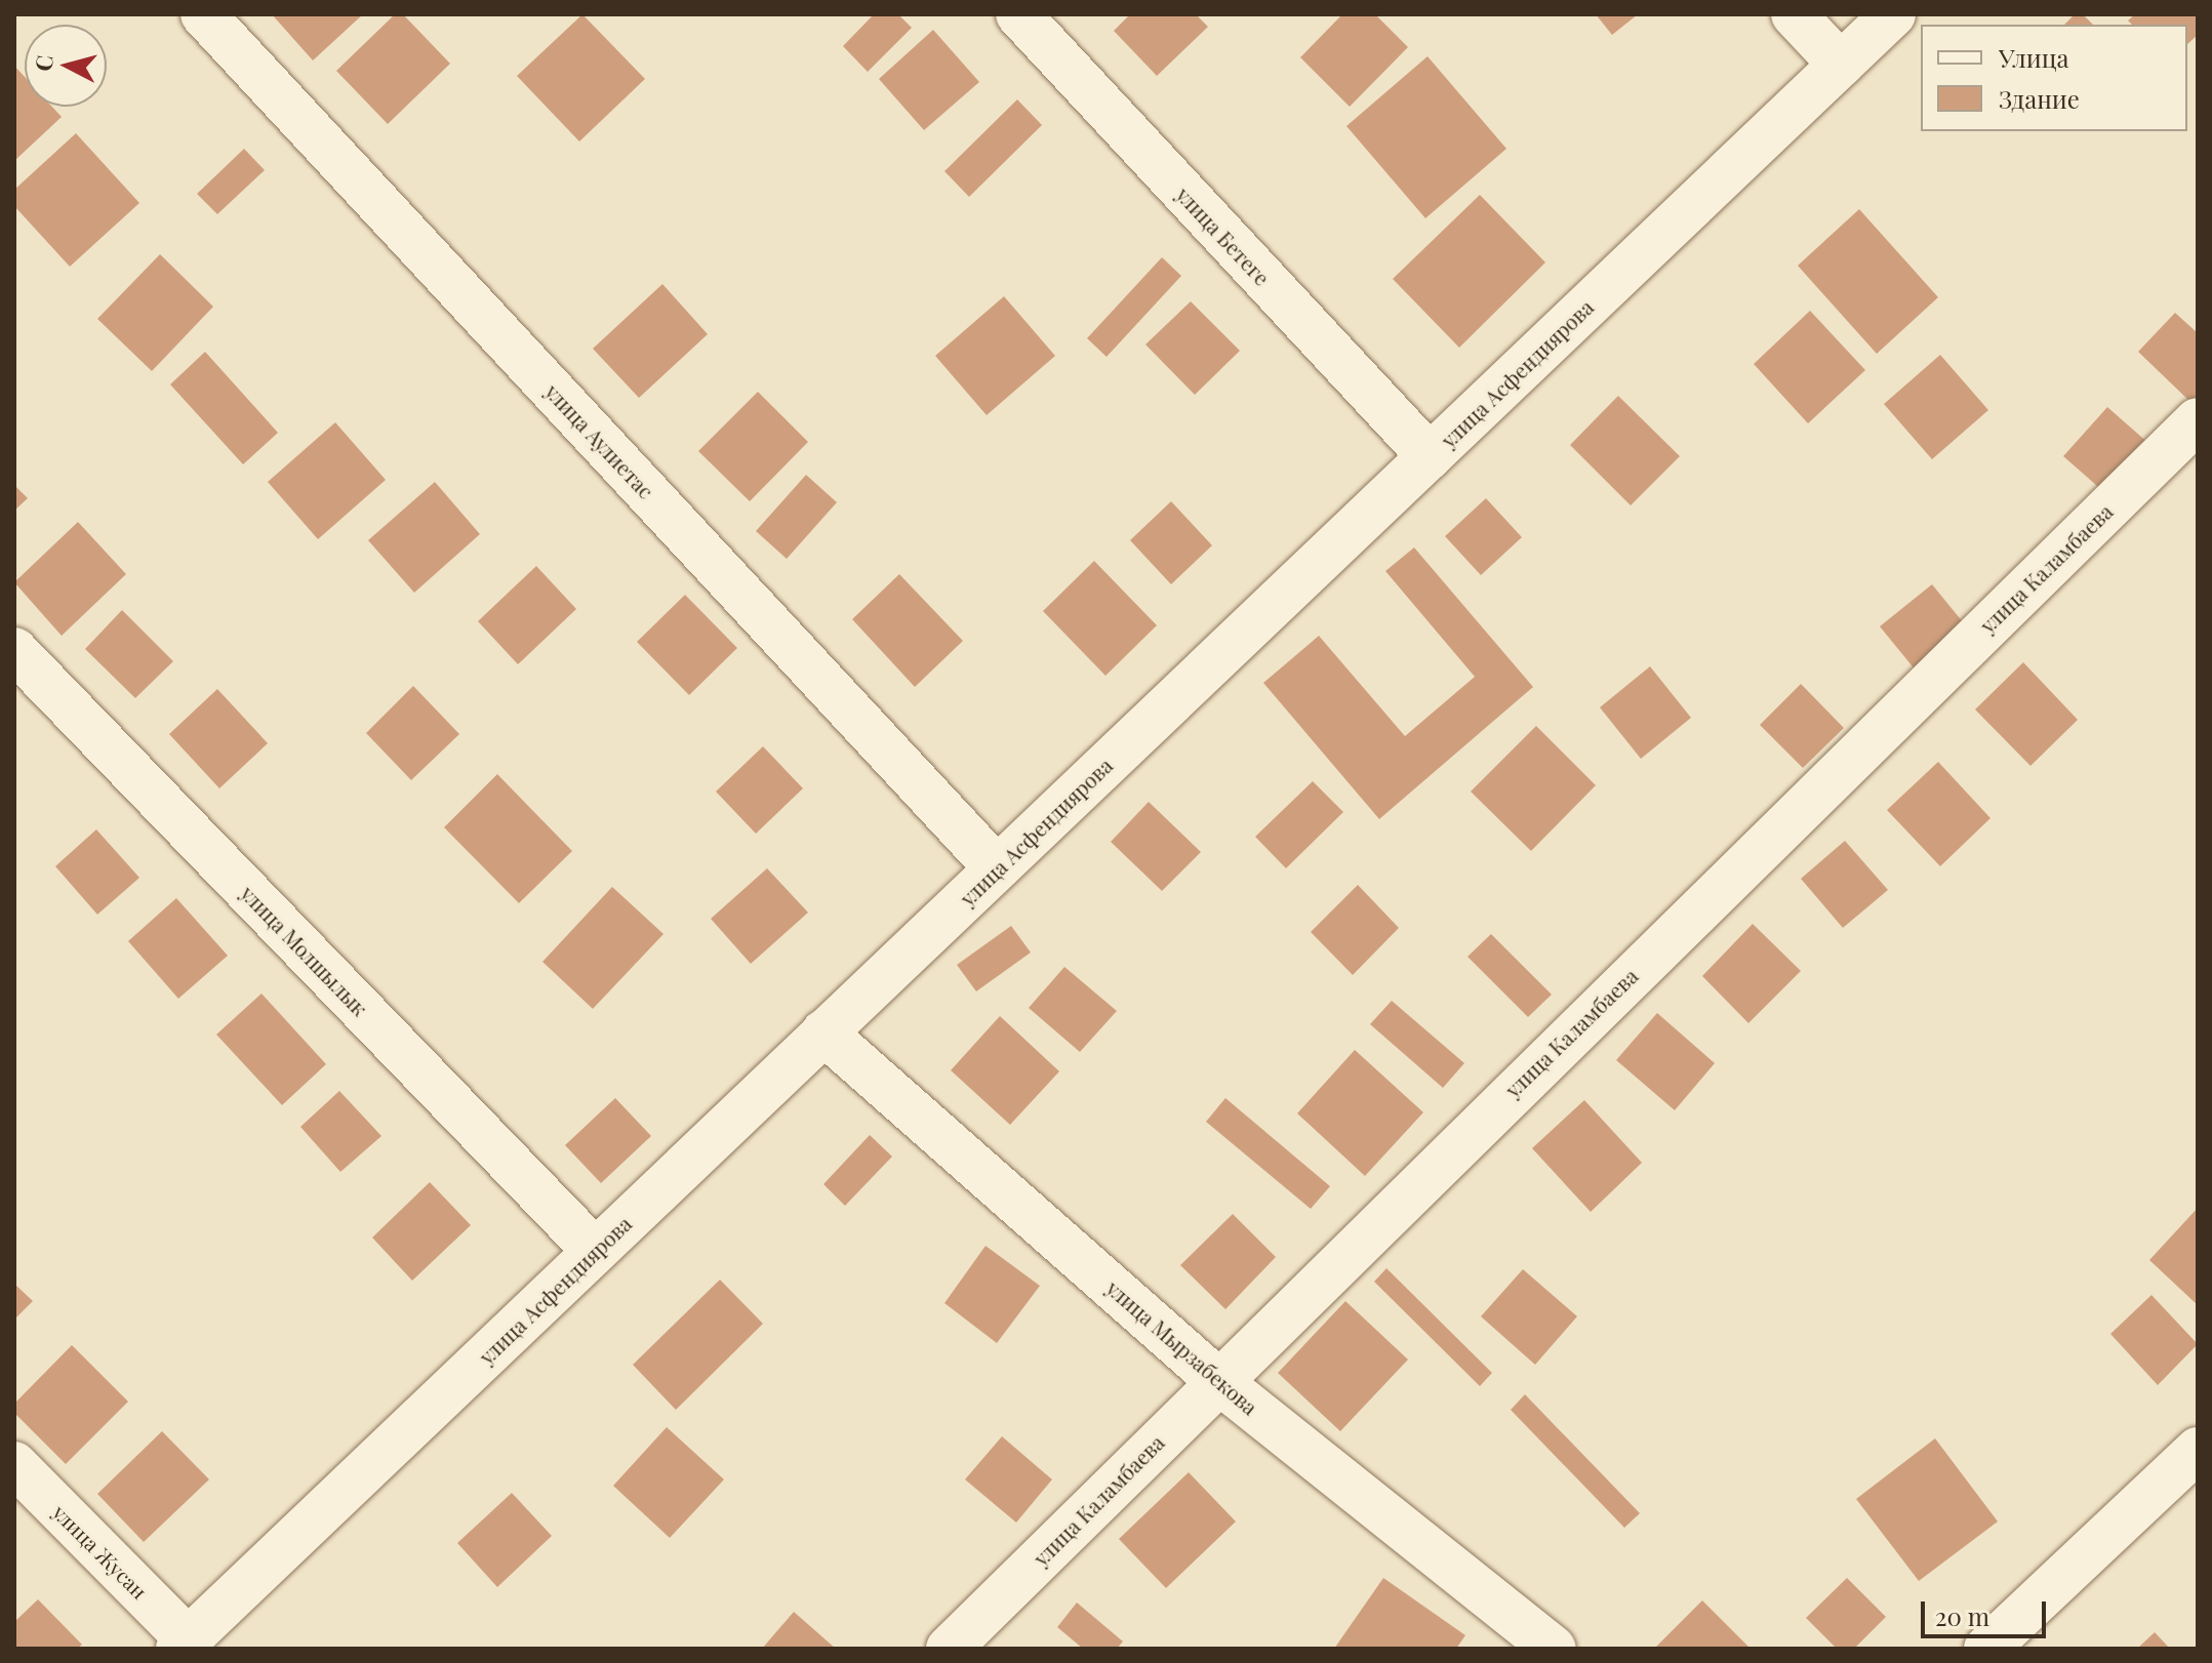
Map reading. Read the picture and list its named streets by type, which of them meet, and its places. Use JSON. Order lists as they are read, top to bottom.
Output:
{
  "streets": {
    "street": [
      "улица Бетеге",
      "улица Асфендиярова",
      "улица Аулиетас",
      "улица Каламбаева",
      "улица Молшылык",
      "улица Мырзабекова",
      "улица Жусан"
    ]
  },
  "crossings": [
    ["улица Бетеге", "улица Асфендиярова"],
    ["улица Асфендиярова", "улица Аулиетас"],
    ["улица Асфендиярова", "улица Молшылык"],
    ["улица Асфендиярова", "улица Мырзабекова"],
    ["улица Асфендиярова", "улица Жусан"],
    ["улица Каламбаева", "улица Мырзабекова"]
  ],
  "legend": ["Улица", "Здание"],
  "scale_bar": "20 m",
  "north": "left"
}
